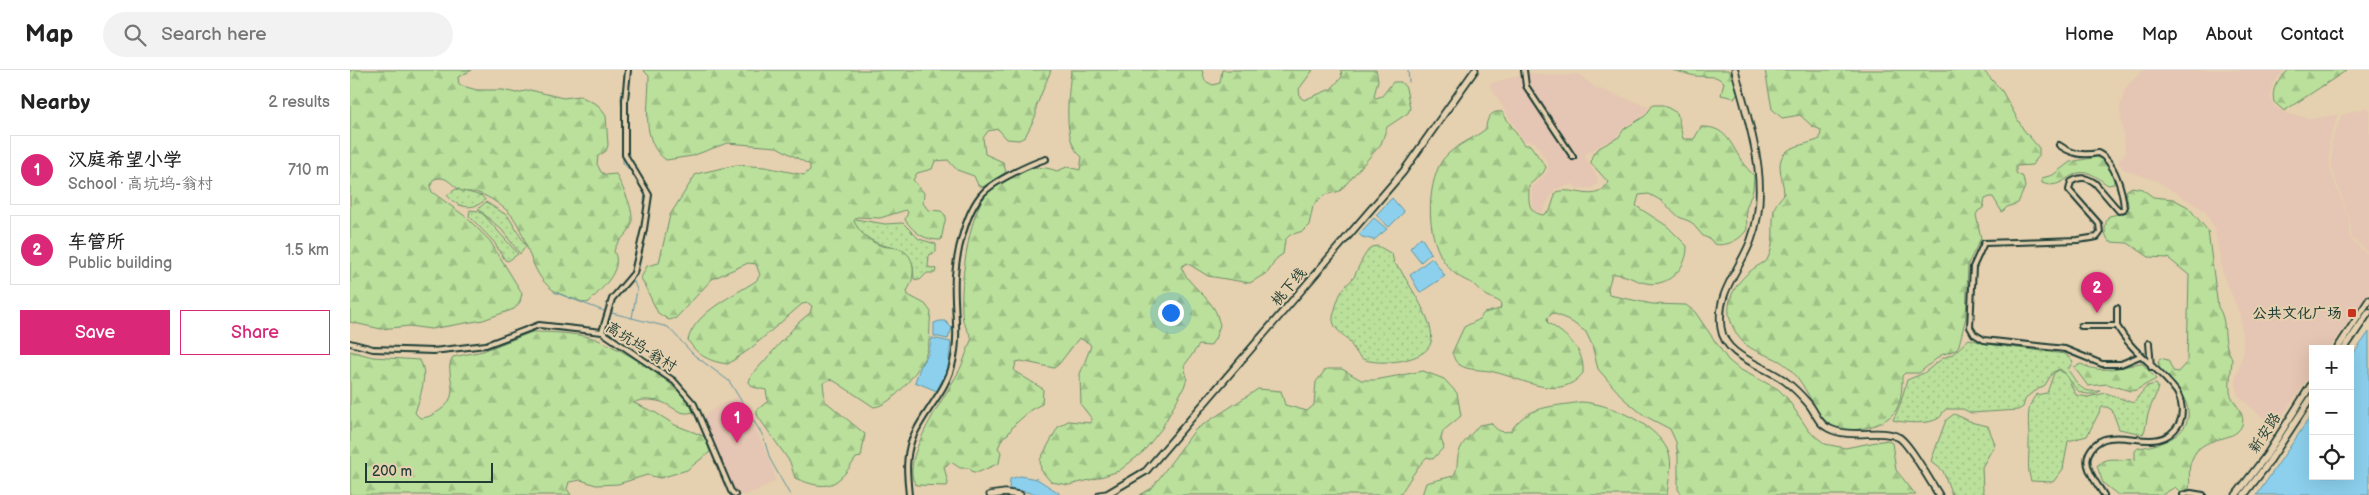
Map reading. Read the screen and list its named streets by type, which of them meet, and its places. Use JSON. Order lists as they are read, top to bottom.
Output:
{
  "streets": {
    "main road": ["桃下线", "新安路"],
    "street": ["高坑坞-翁村"]
  },
  "places": {
    "transit": ["公共文化广场"]
  },
  "scale_bar": "200 m",
  "page": {
    "header": "Map",
    "search": "Search here",
    "nav": [
      "Home",
      "Map",
      "About",
      "Contact"
    ],
    "heading": ["Nearby", "2 results"],
    "list": [
      {
        "mark": "1",
        "name": "汉庭希望小学",
        "note": "School · 高坑坞-翁村",
        "value": "710 m"
      },
      {
        "mark": "2",
        "name": "车管所",
        "note": "Public building",
        "value": "1.5 km"
      }
    ],
    "pins": ["2", "1"],
    "buttons": ["Save", "Share"],
    "map_buttons": ["+", "−"],
    "scale": "200 m"
  }
}
